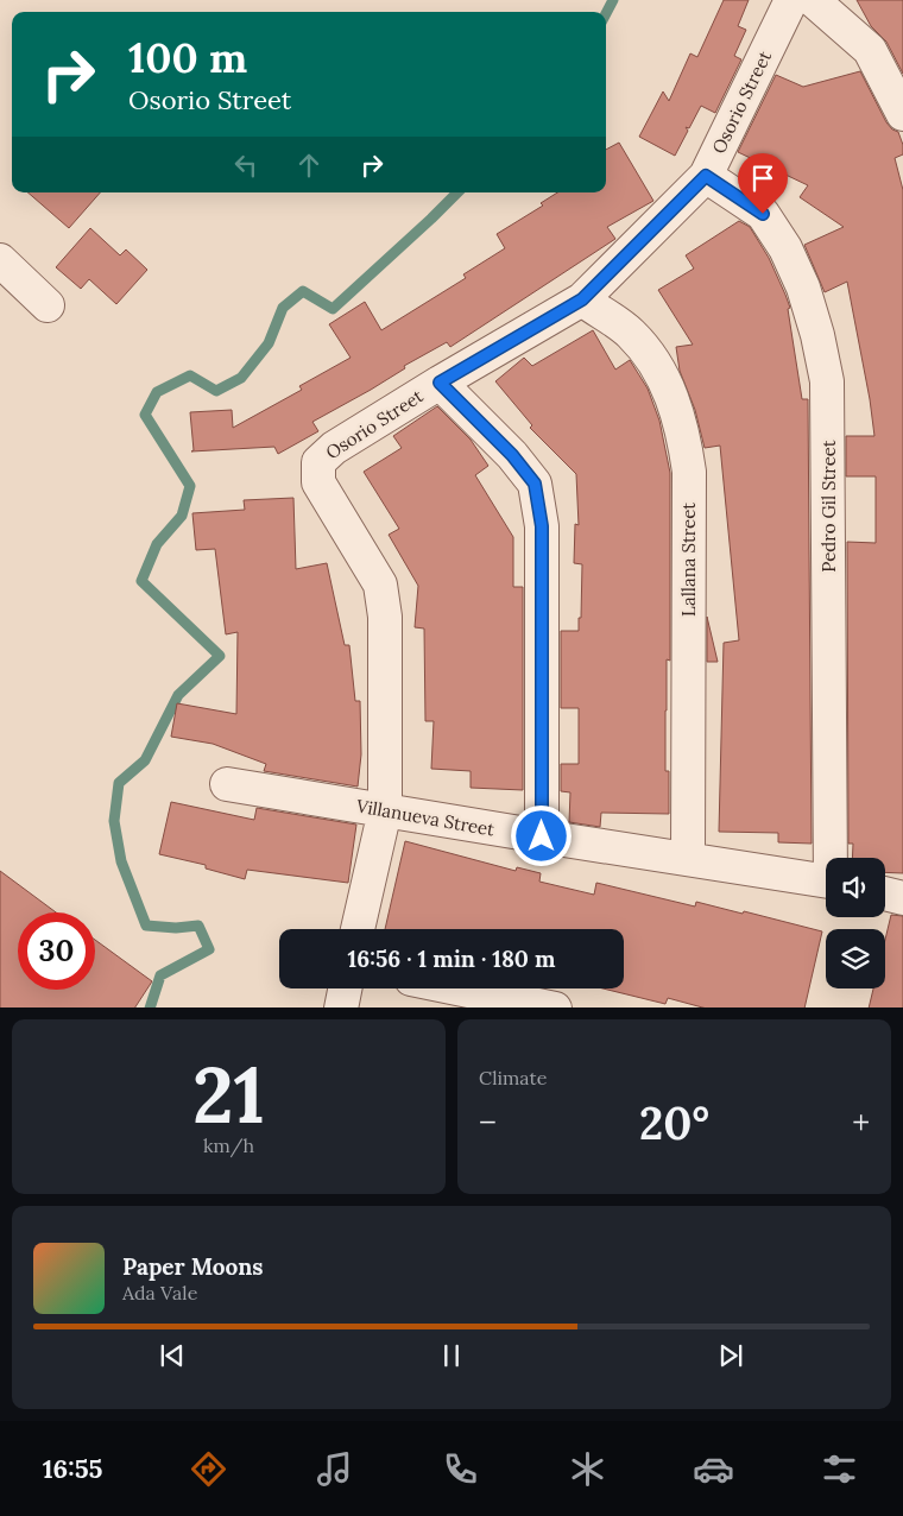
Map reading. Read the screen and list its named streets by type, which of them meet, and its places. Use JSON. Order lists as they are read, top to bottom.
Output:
{
  "streets": {
    "street": [
      "Osorio Street",
      "Pedro Gil Street",
      "Lallana Street",
      "Villanueva Street"
    ]
  },
  "crossings": [
    ["Osorio Street", "Pedro Gil Street"],
    ["Osorio Street", "Lallana Street"],
    ["Osorio Street", "Villanueva Street"],
    ["Lallana Street", "Villanueva Street"]
  ],
  "page": {
    "turn": ["100 m", "Osorio Street"],
    "limit": "30",
    "trip": "16:56 · 1 min · 180 m",
    "tile": [
      ["21", "km/h"],
      "Climate"
    ],
    "heat": ["−", "20°", "+"],
    "song": ["Paper Moons", "Ada Vale"],
    "tabs": "16:55"
  }
}
